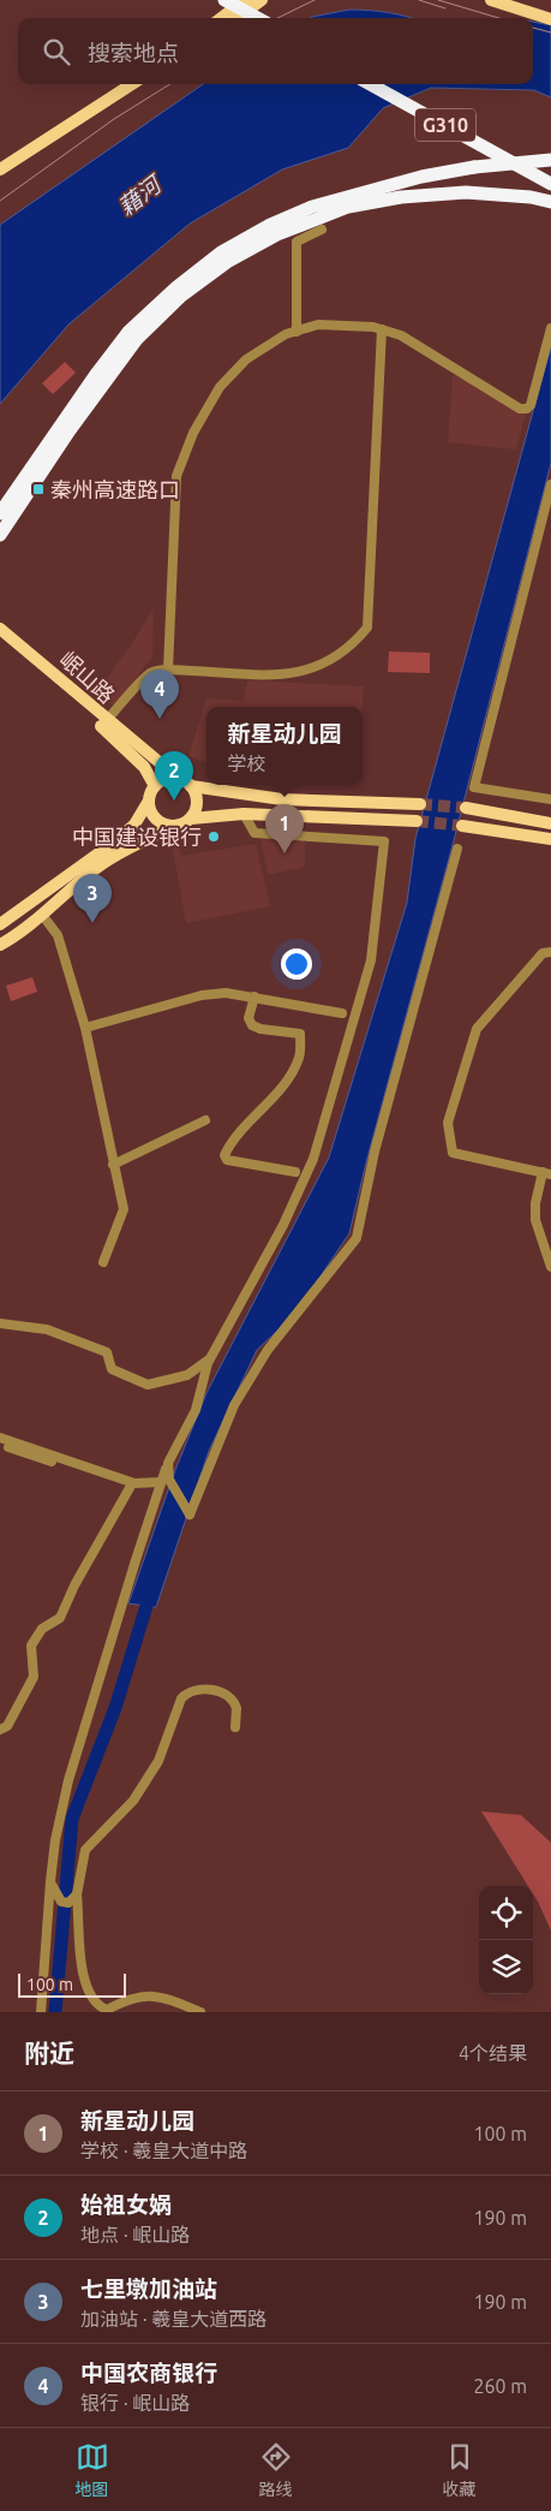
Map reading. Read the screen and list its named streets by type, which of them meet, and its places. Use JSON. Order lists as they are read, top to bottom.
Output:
{
  "streets": {
    "highway": ["G310"],
    "main road": ["岷山路"]
  },
  "water": ["藉河"],
  "places": {
    "transit": ["秦州高速路口"],
    "other": ["中国建设银行"]
  },
  "scale_bar": "100 m",
  "page": {
    "search": "搜索地点",
    "pins": [
      "4",
      "2",
      "1",
      "3"
    ],
    "popup": ["新星动儿园", "学校"],
    "scale": "100 m",
    "heading": ["附近", "4个结果"],
    "list": [
      {
        "mark": "1",
        "name": "新星动儿园",
        "note": "学校 · 羲皇大道中路",
        "value": "100 m"
      },
      {
        "mark": "2",
        "name": "始祖女娲",
        "note": "地点 · 岷山路",
        "value": "190 m"
      },
      {
        "mark": "3",
        "name": "七里墩加油站",
        "note": "加油站 · 羲皇大道西路",
        "value": "190 m"
      },
      {
        "mark": "4",
        "name": "中国农商银行",
        "note": "银行 · 岷山路",
        "value": "260 m"
      }
    ],
    "nav": ["地图", "路线", "收藏"]
  }
}
